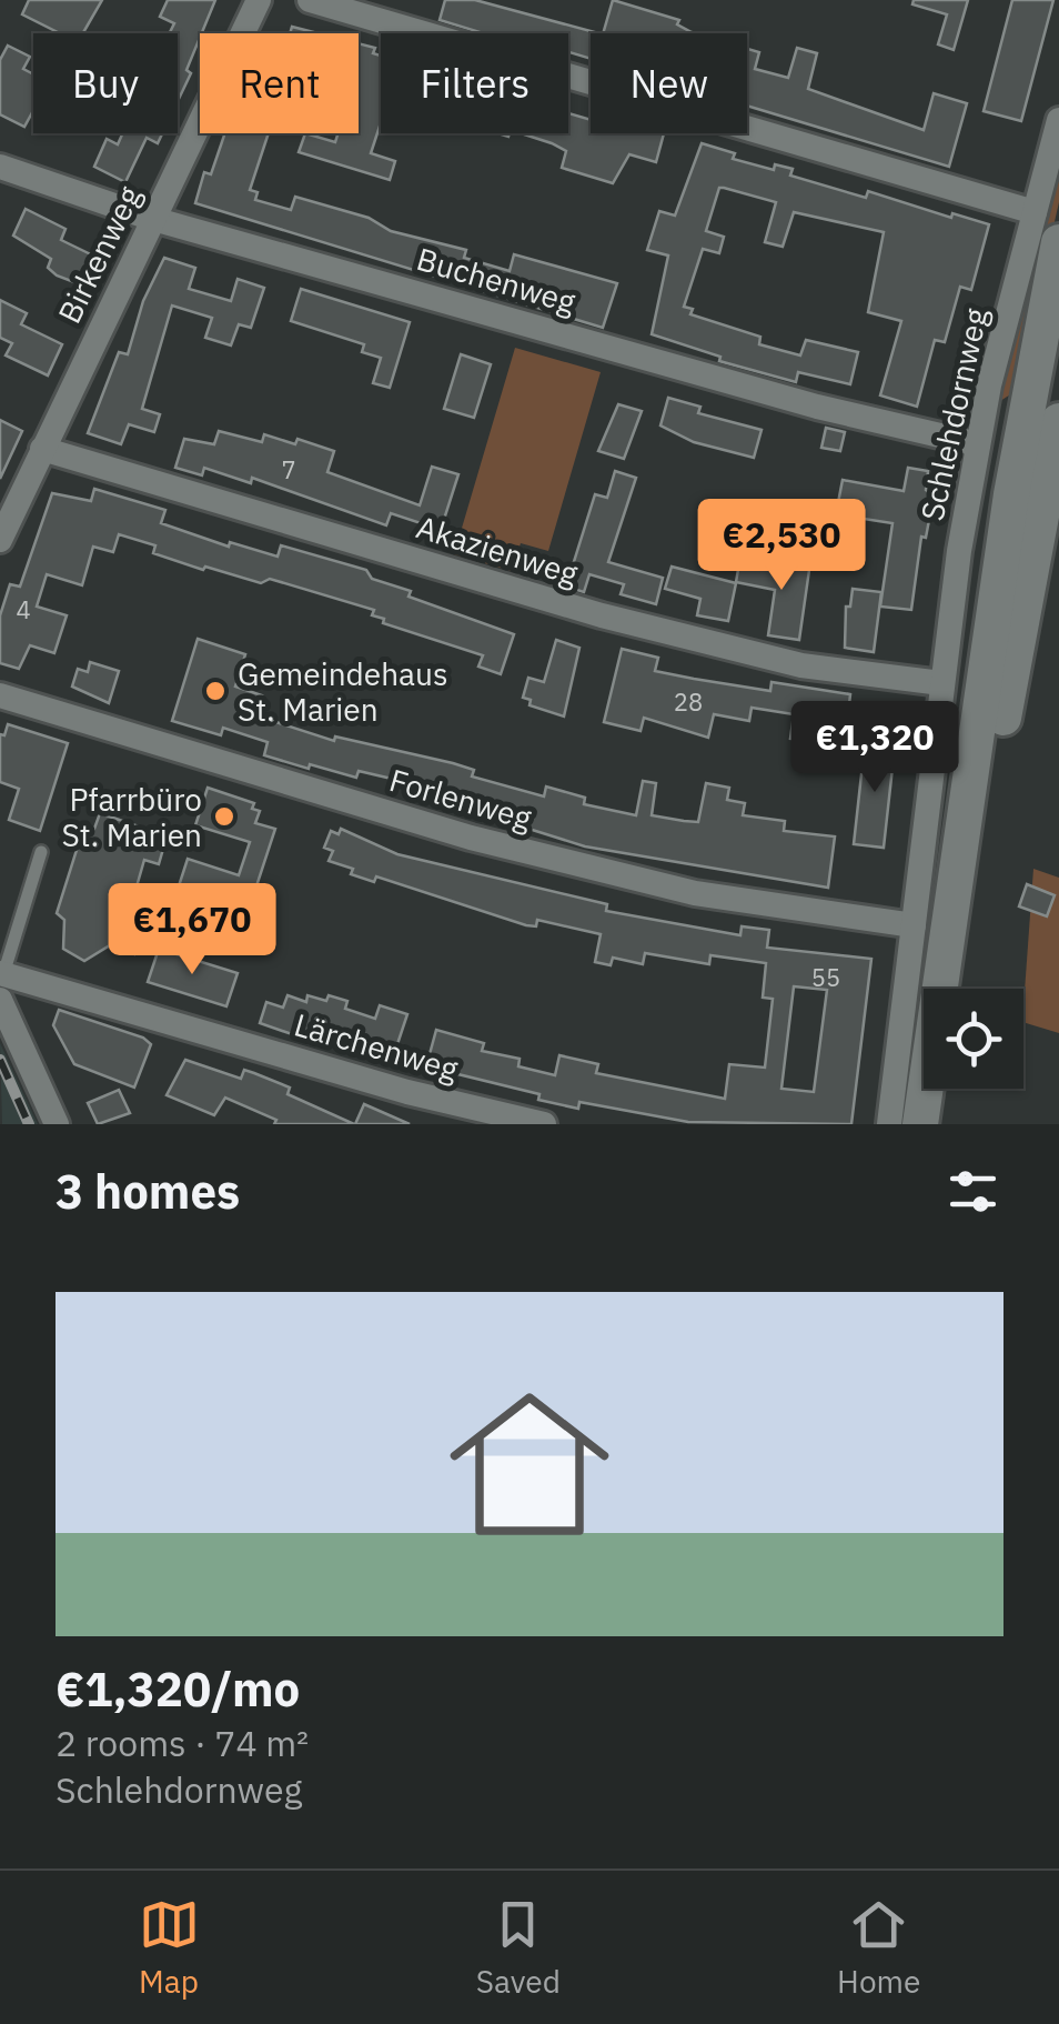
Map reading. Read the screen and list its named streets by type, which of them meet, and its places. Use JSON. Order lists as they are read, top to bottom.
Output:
{
  "streets": {
    "street": [
      "Birkenweg",
      "Buchenweg",
      "Schlehdornweg",
      "Akazienweg",
      "Forlenweg",
      "Lärchenweg"
    ]
  },
  "crossings": [
    ["Birkenweg", "Buchenweg"],
    ["Birkenweg", "Akazienweg"],
    ["Buchenweg", "Schlehdornweg"],
    ["Schlehdornweg", "Akazienweg"],
    ["Schlehdornweg", "Forlenweg"]
  ],
  "places": ["Gemeindehaus St. Marien", "Pfarrbüro St. Marien"],
  "house_numbers": [
    "7",
    "4",
    "28",
    "55"
  ],
  "page": {
    "chip": [
      "Buy",
      "Rent",
      "Filters",
      "New"
    ],
    "price": ["€2,530", "€1,320", "€1,670"],
    "heading": "3 homes",
    "list": [
      {
        "name": "€1,320/mo",
        "note": "2 rooms · 74 m² · Schlehdornweg"
      }
    ],
    "tabs": ["Map", "Saved", "Home"]
  }
}
